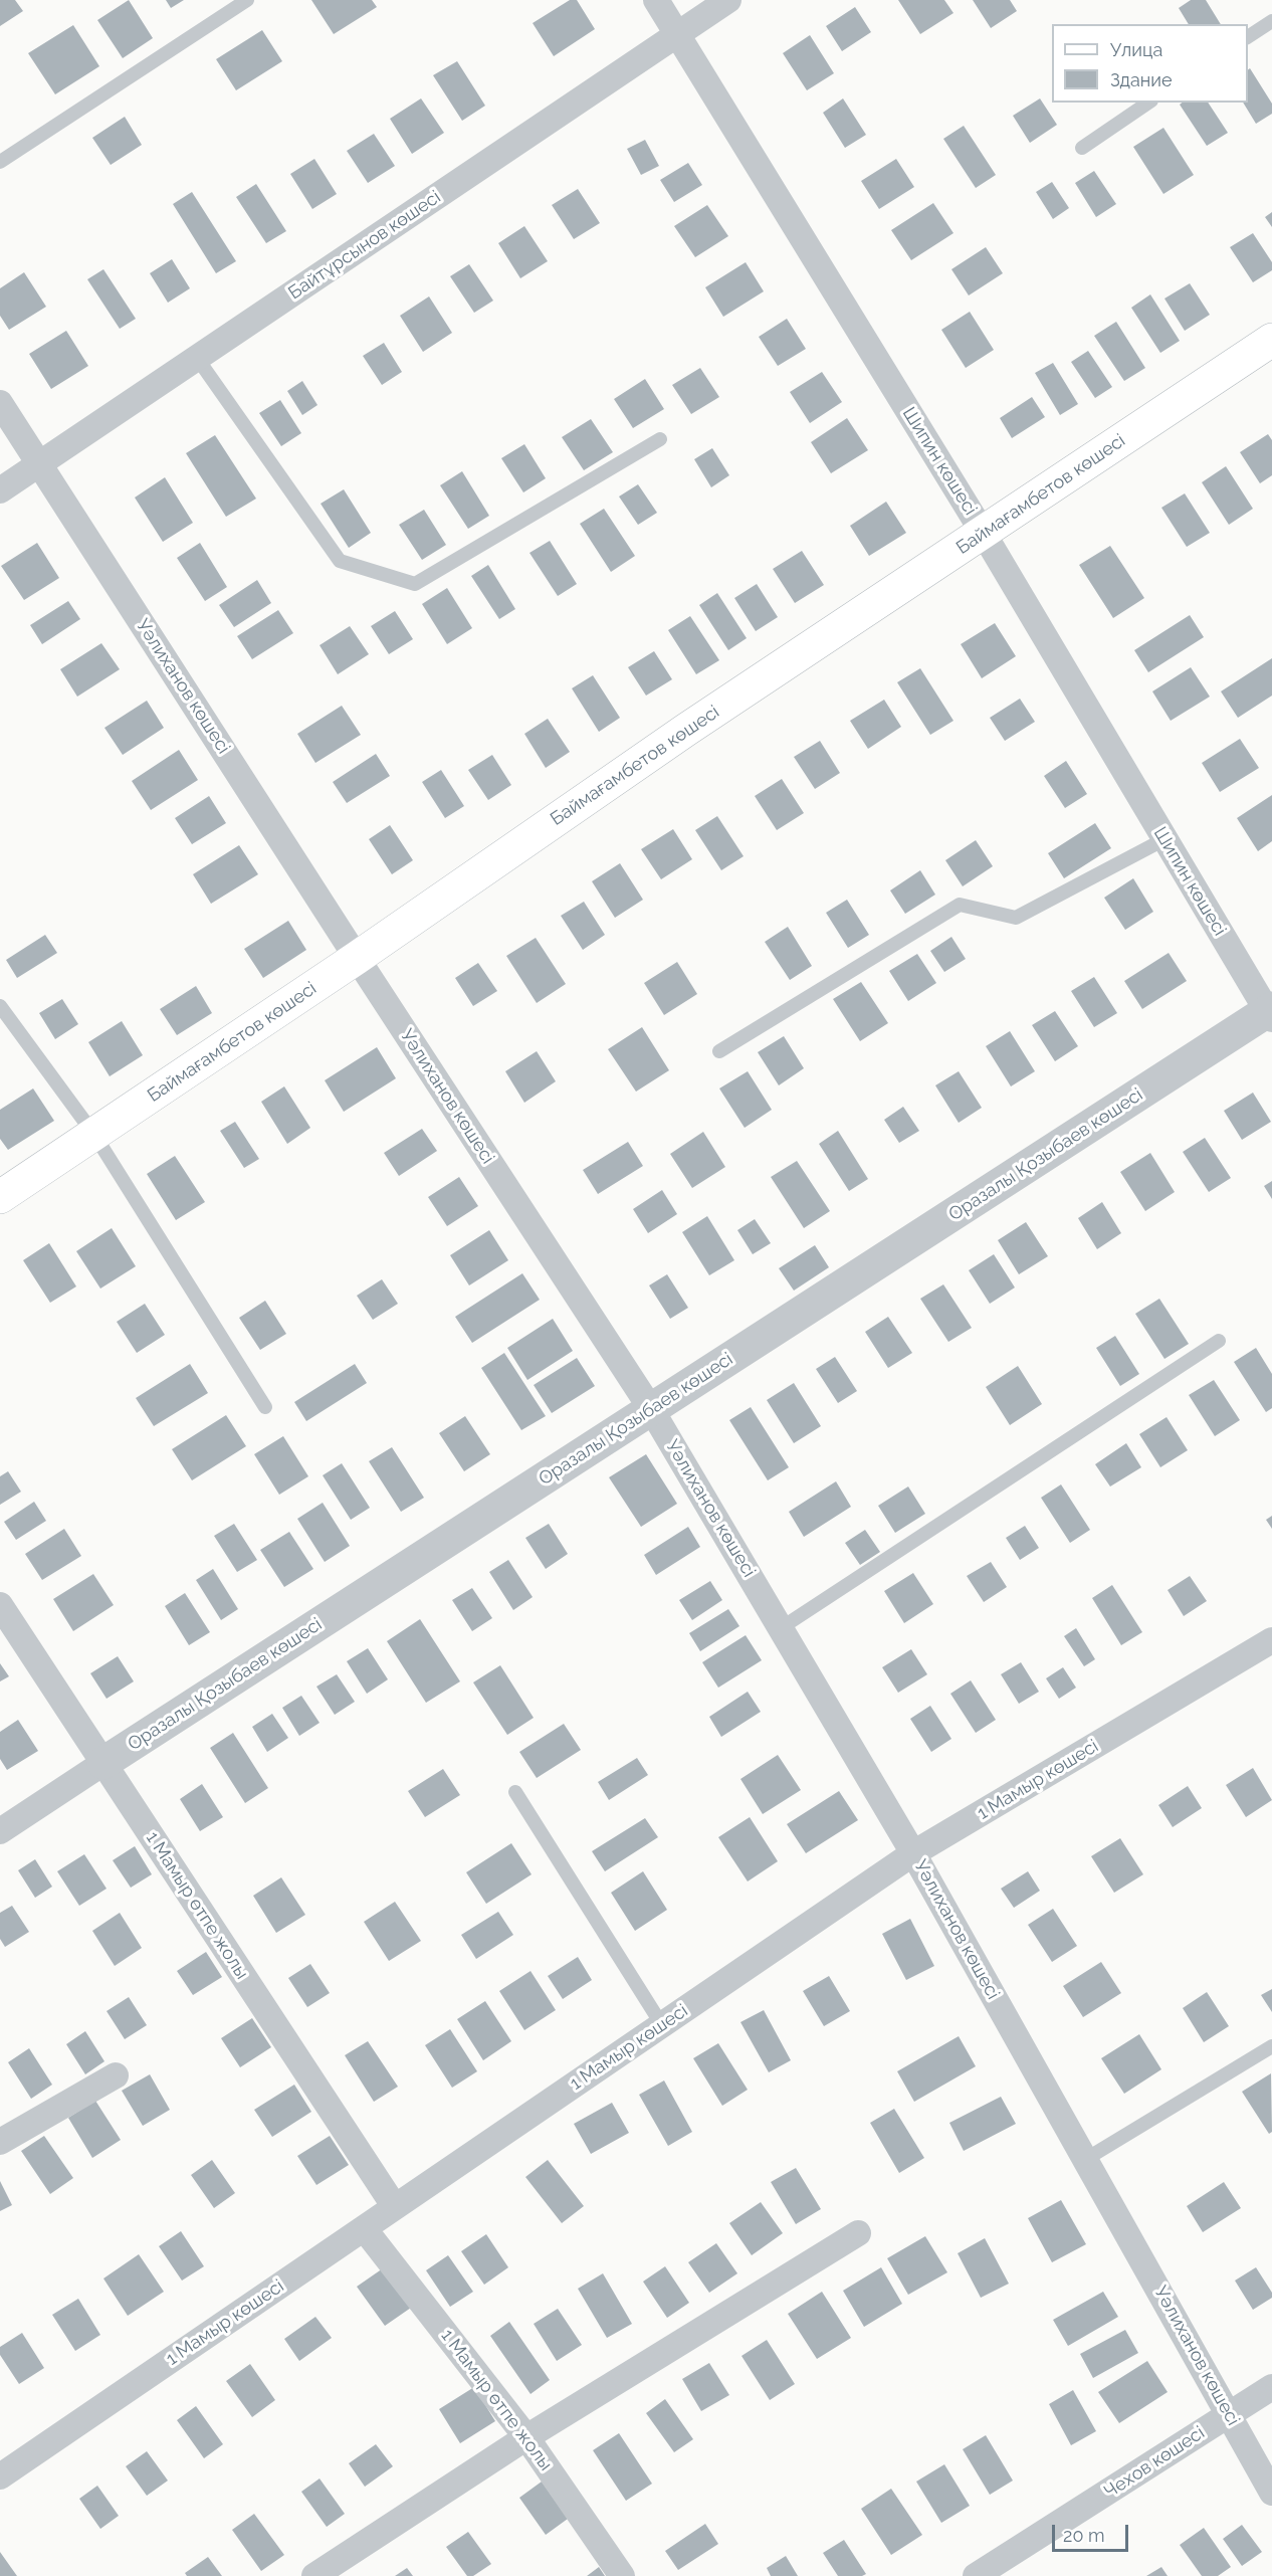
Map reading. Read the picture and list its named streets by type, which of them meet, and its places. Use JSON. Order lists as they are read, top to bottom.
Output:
{
  "streets": {
    "main road": ["Баймағамбетов көшесі"],
    "street": [
      "Байтұрсынов көшесі",
      "Шипин көшесі",
      "Уәлиханов көшесі",
      "Оразалы Қозыбаев көшесі",
      "1 Мамыр көшесі",
      "1 Мамыр өтпе жолы",
      "Чехов көшесі"
    ]
  },
  "crossings": [
    ["Байтұрсынов көшесі", "Шипин көшесі"],
    ["Байтұрсынов көшесі", "Уәлиханов көшесі"],
    ["Шипин көшесі", "Баймағамбетов көшесі"],
    ["Шипин көшесі", "Оразалы Қозыбаев көшесі"],
    ["Баймағамбетов көшесі", "Уәлиханов көшесі"],
    ["Уәлиханов көшесі", "Оразалы Қозыбаев көшесі"],
    ["Уәлиханов көшесі", "1 Мамыр көшесі"],
    ["Уәлиханов көшесі", "Чехов көшесі"],
    ["Оразалы Қозыбаев көшесі", "1 Мамыр өтпе жолы"],
    ["1 Мамыр көшесі", "1 Мамыр өтпе жолы"]
  ],
  "legend": ["Улица", "Здание"],
  "scale_bar": "20 m"
}
